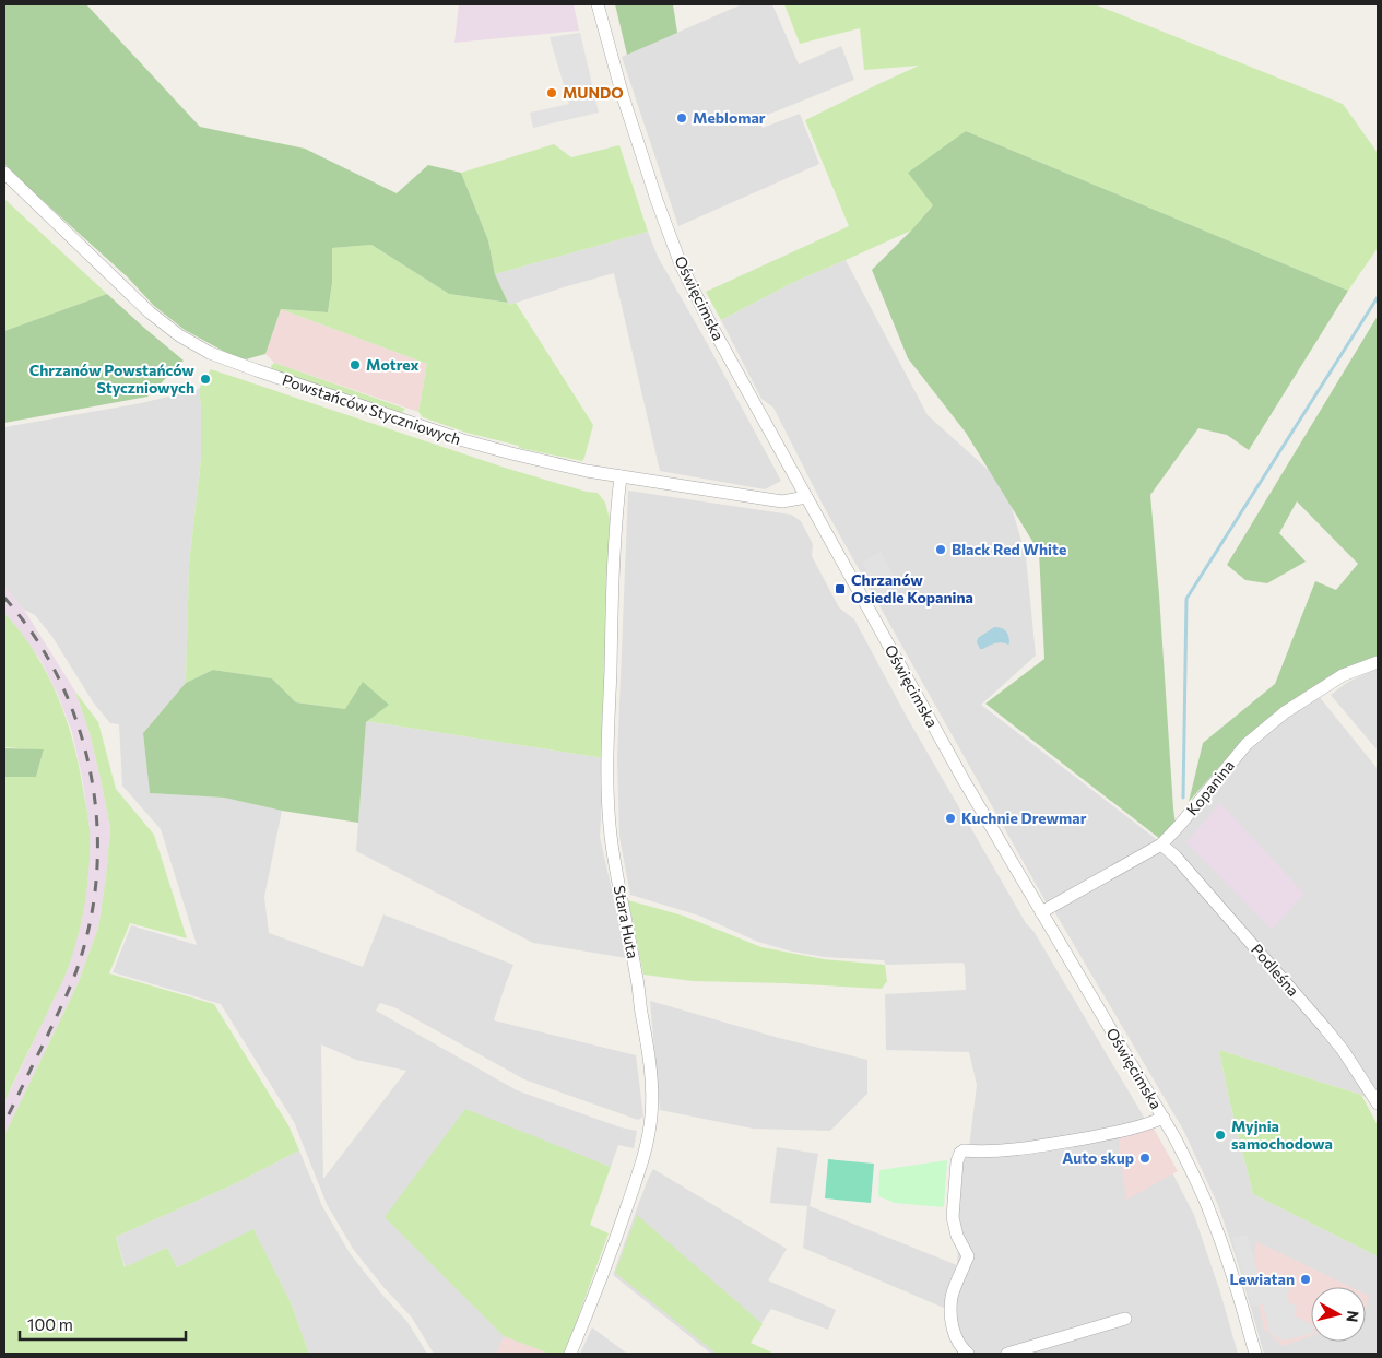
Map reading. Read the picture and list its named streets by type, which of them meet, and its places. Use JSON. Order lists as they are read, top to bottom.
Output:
{
  "streets": {
    "street": [
      "Oświęcimska",
      "Powstańców Styczniowych",
      "Kopanina",
      "Stara Huta",
      "Podleśna"
    ]
  },
  "crossings": [
    ["Oświęcimska", "Powstańców Styczniowych"],
    ["Oświęcimska", "Kopanina"],
    ["Powstańców Styczniowych", "Stara Huta"],
    ["Kopanina", "Podleśna"]
  ],
  "places": {
    "other": [
      "MUNDO",
      "Meblomar",
      "Motrex",
      "Chrzanów Powstańców Styczniowych",
      "Black Red White",
      "Kuchnie Drewmar",
      "Myjnia samochodowa",
      "Auto skup",
      "Lewiatan"
    ],
    "transit": ["Chrzanów Osiedle Kopanina"]
  },
  "scale_bar": "100 m",
  "north": "right"
}
